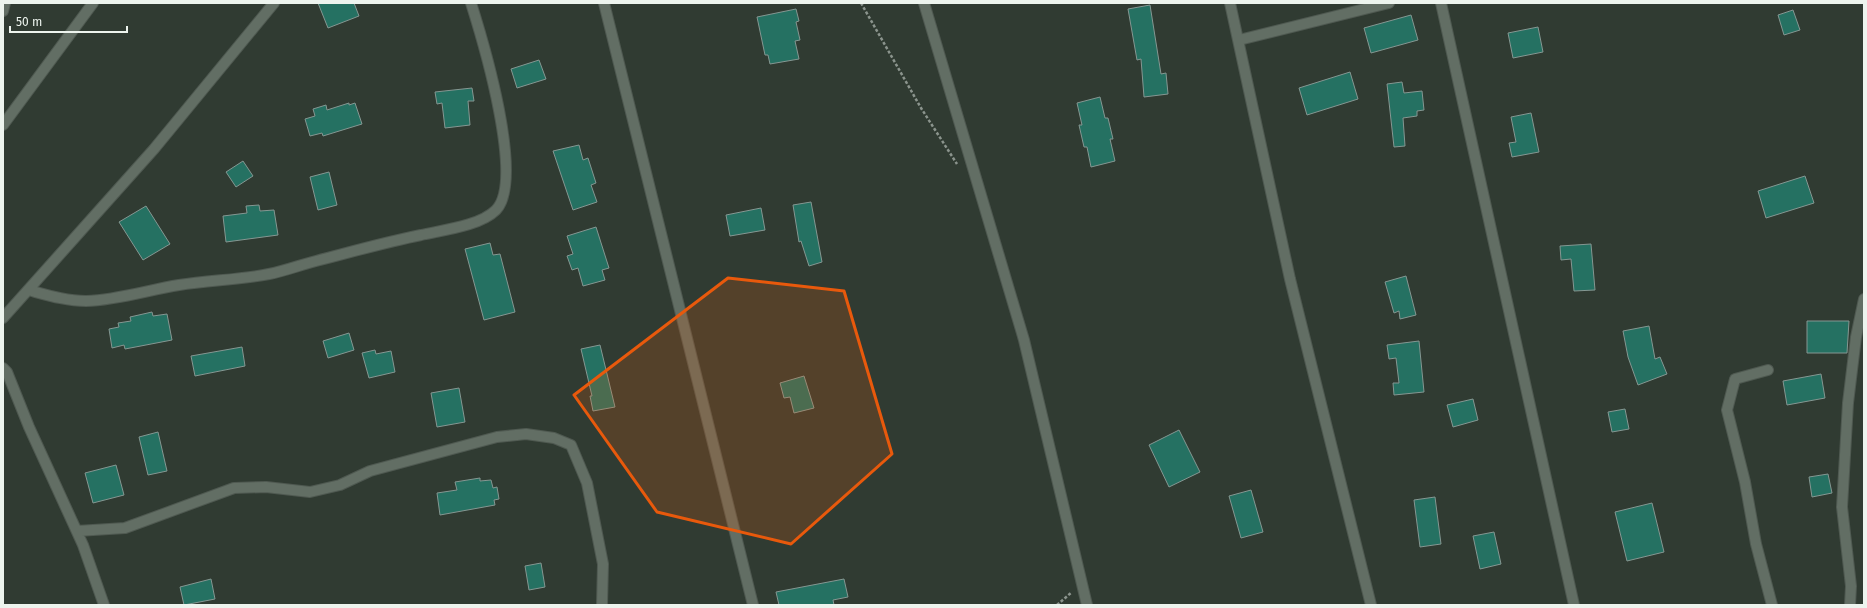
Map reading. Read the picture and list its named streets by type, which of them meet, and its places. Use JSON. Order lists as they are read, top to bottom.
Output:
{
  "scale_bar": "50 m"
}
